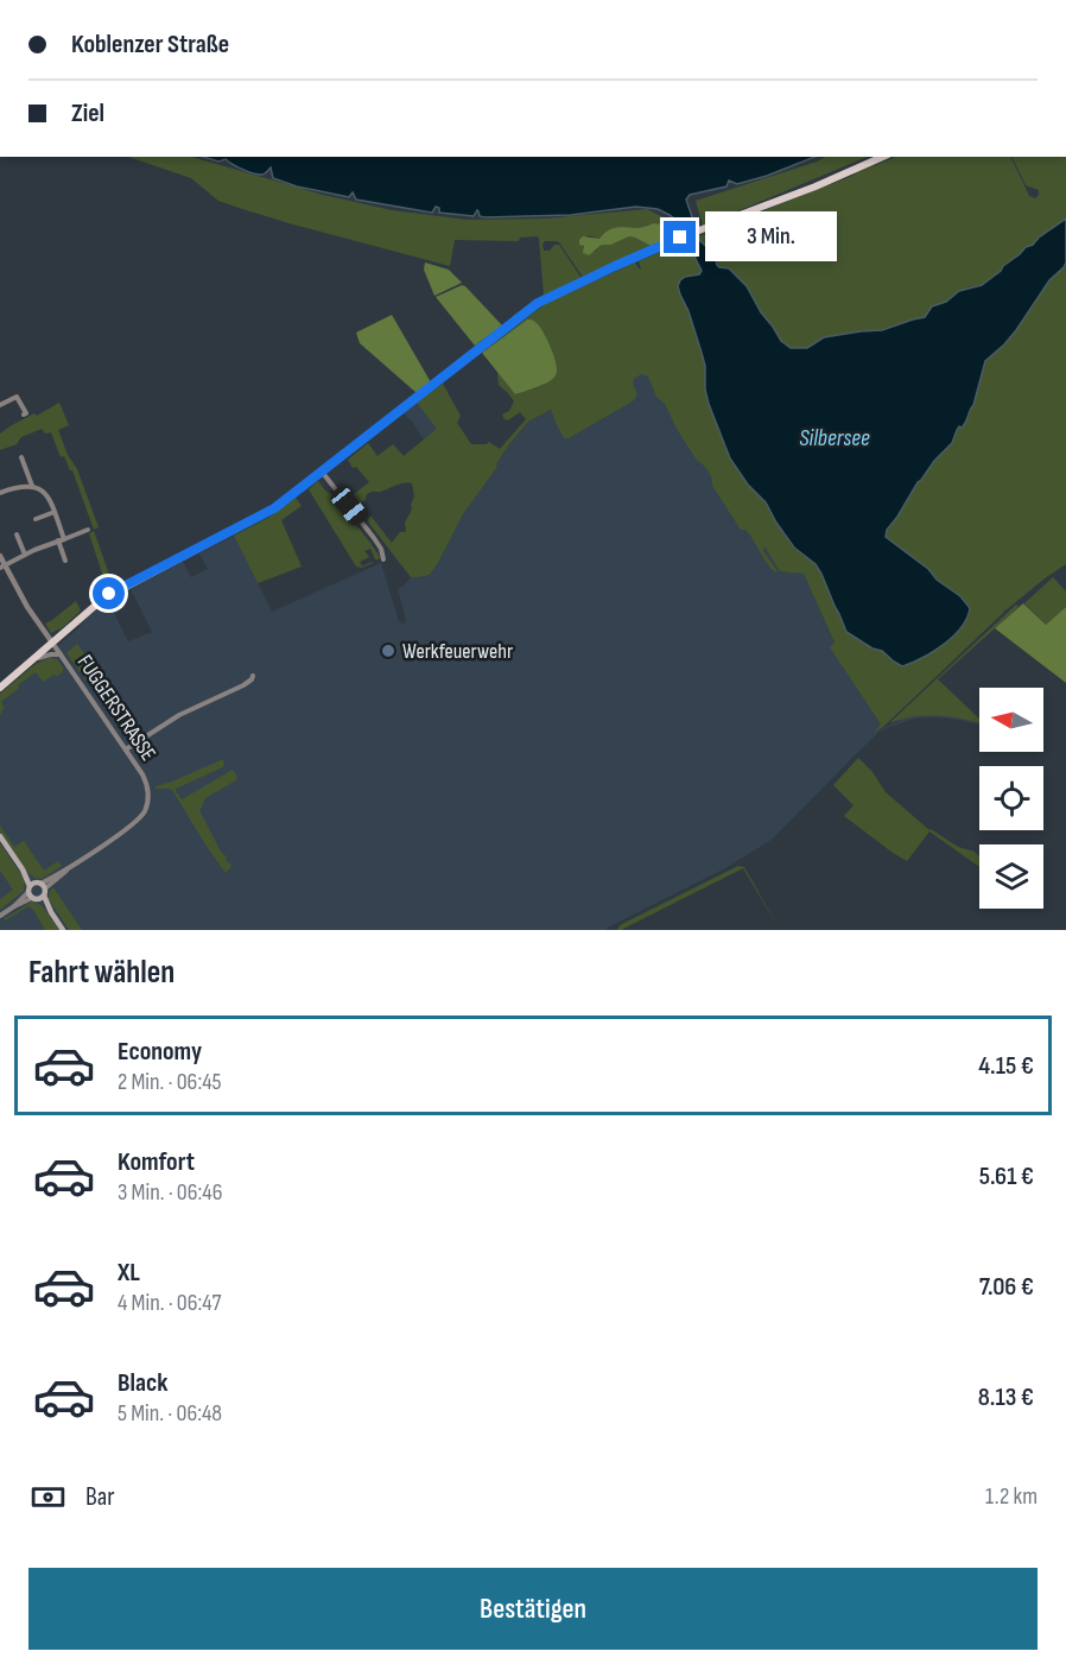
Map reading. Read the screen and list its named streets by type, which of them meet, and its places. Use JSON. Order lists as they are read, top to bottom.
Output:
{
  "streets": {
    "street": ["FUGGERSTRASSE"]
  },
  "water": ["Silbersee"],
  "places": ["Werkfeuerwehr"],
  "north": "left",
  "page": {
    "banner": ["Koblenzer Straße", "Ziel"],
    "bubble": "3 Min.",
    "heading": "Fahrt wählen",
    "list": [
      {
        "name": "Economy",
        "note": "2 Min. · 06:45",
        "value": "4.15 €"
      },
      {
        "name": "Komfort",
        "note": "3 Min. · 06:46",
        "value": "5.61 €"
      },
      {
        "name": "XL",
        "note": "4 Min. · 06:47",
        "value": "7.06 €"
      },
      {
        "name": "Black",
        "note": "5 Min. · 06:48",
        "value": "8.13 €"
      }
    ],
    "pay": ["Bar", "1.2 km"],
    "buttons": "Bestätigen"
  }
}
